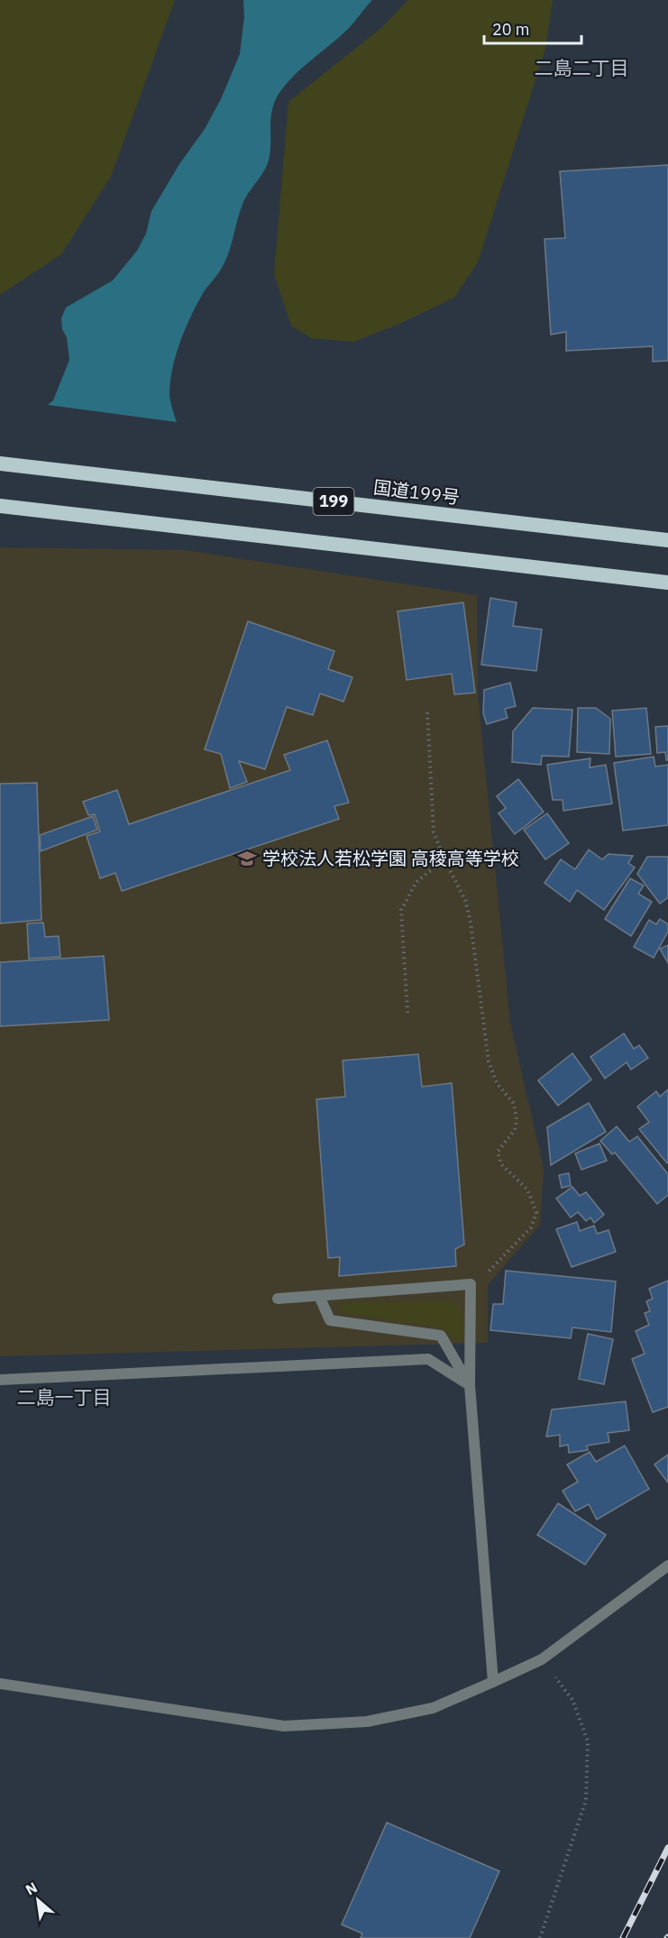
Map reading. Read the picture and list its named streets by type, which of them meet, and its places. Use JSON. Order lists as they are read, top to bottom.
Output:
{
  "streets": {
    "highway": ["国道199号", "199"]
  },
  "districts": ["二島二丁目", "二島一丁目"],
  "places": {
    "school or university": ["学校法人若松学園 高稜高等学校"]
  },
  "scale_bar": "20 m",
  "north": "top left"
}
